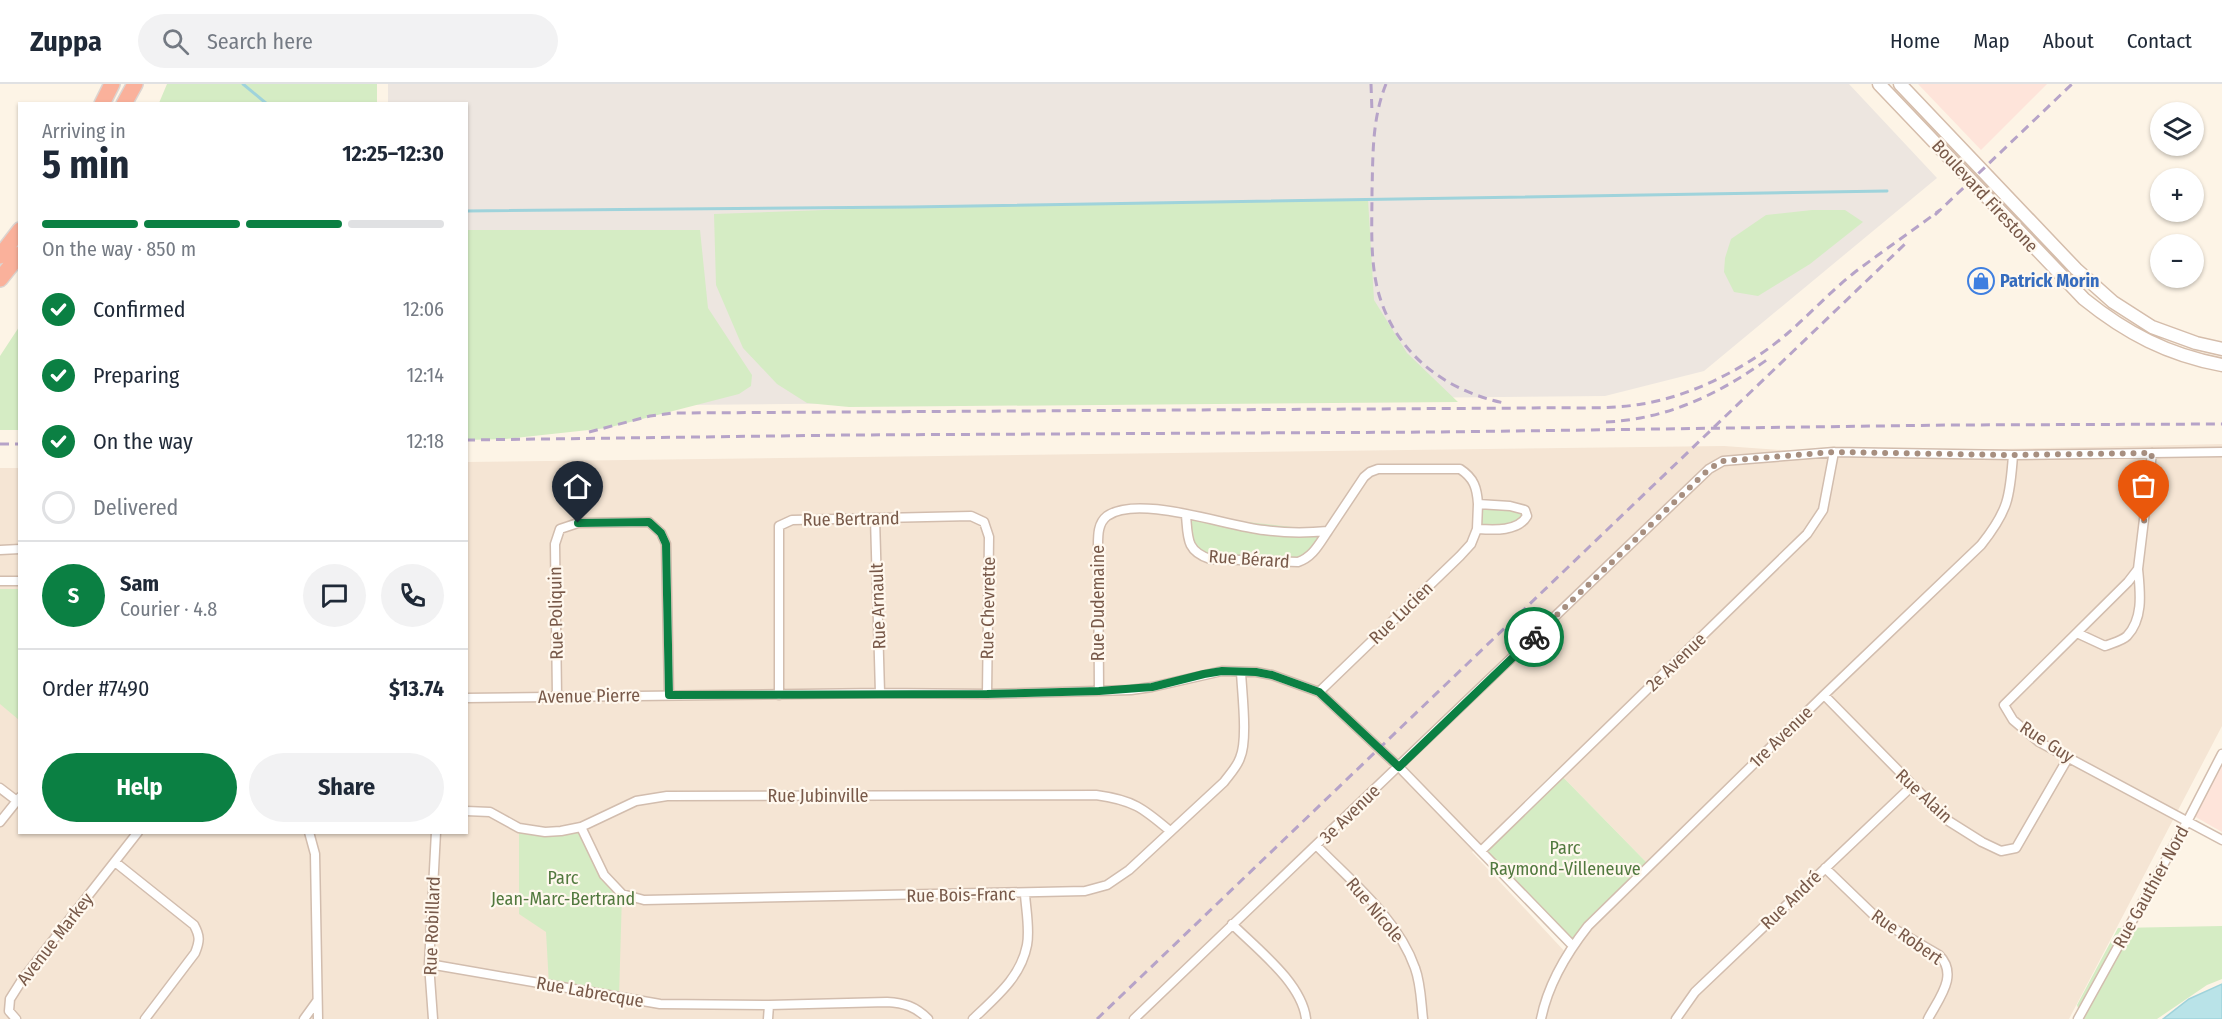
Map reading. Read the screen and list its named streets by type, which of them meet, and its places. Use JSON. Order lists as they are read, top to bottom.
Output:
{
  "streets": {
    "main road": ["Boulevard Firestone"],
    "street": [
      "Rue Bertrand",
      "Rue Bérard",
      "Rue Dudemaine",
      "Rue Arnault",
      "Rue Chevrette",
      "Rue Poliquin",
      "Rue Lucien",
      "2e Avenue",
      "Avenue Pierre",
      "1re Avenue",
      "Rue Guy",
      "Rue Jubinville",
      "Rue Alain",
      "3e Avenue",
      "Rue Gauthier Nord",
      "Rue Bois-Franc",
      "Rue André",
      "Rue Nicole",
      "Rue Robillard",
      "Rue Robert",
      "Avenue Markey",
      "Rue Labrecque"
    ]
  },
  "crossings": [
    ["Rue Bertrand", "Rue Arnault"],
    ["Rue Bertrand", "Rue Chevrette"],
    ["Rue Bertrand", "Avenue Pierre"],
    ["Rue Bérard", "Rue Dudemaine"],
    ["Rue Bérard", "Rue Lucien"],
    ["Rue Dudemaine", "Avenue Pierre"],
    ["Rue Arnault", "Avenue Pierre"],
    ["Rue Chevrette", "Avenue Pierre"],
    ["Rue Poliquin", "Avenue Pierre"],
    ["Rue Lucien", "Avenue Pierre"],
    ["2e Avenue", "Avenue Pierre"],
    ["2e Avenue", "3e Avenue"],
    ["Avenue Pierre", "1re Avenue"],
    ["Avenue Pierre", "3e Avenue"],
    ["Avenue Pierre", "Rue Bois-Franc"],
    ["1re Avenue", "Rue Alain"],
    ["Rue Guy", "Rue Alain"],
    ["Rue Guy", "Rue Gauthier Nord"],
    ["Rue Jubinville", "Rue Bois-Franc"],
    ["Rue Alain", "Rue André"],
    ["3e Avenue", "Rue Nicole"],
    ["Rue André", "Rue Robert"],
    ["Rue Robillard", "Rue Labrecque"]
  ],
  "parks": ["Parc Raymond-Villeneuve", "Parc Jean-Marc-Bertrand"],
  "places": {
    "shop": ["Patrick Morin"]
  },
  "page": {
    "header": "Zuppa",
    "search": "Search here",
    "nav": [
      "Home",
      "Map",
      "About",
      "Contact"
    ],
    "map_buttons": ["+", "−"],
    "heading": ["5 min", "Arriving in", "12:25–12:30"],
    "panel": [
      "Sam",
      "Courier · 4.8",
      "Order #7490",
      "$13.74"
    ],
    "bar": "On the way · 850 m",
    "list": [
      ["Confirmed", "12:06"],
      ["Preparing", "12:14"],
      ["On the way", "12:18"],
      "Delivered"
    ],
    "round": "S",
    "buttons": ["Help", "Share"]
  }
}
